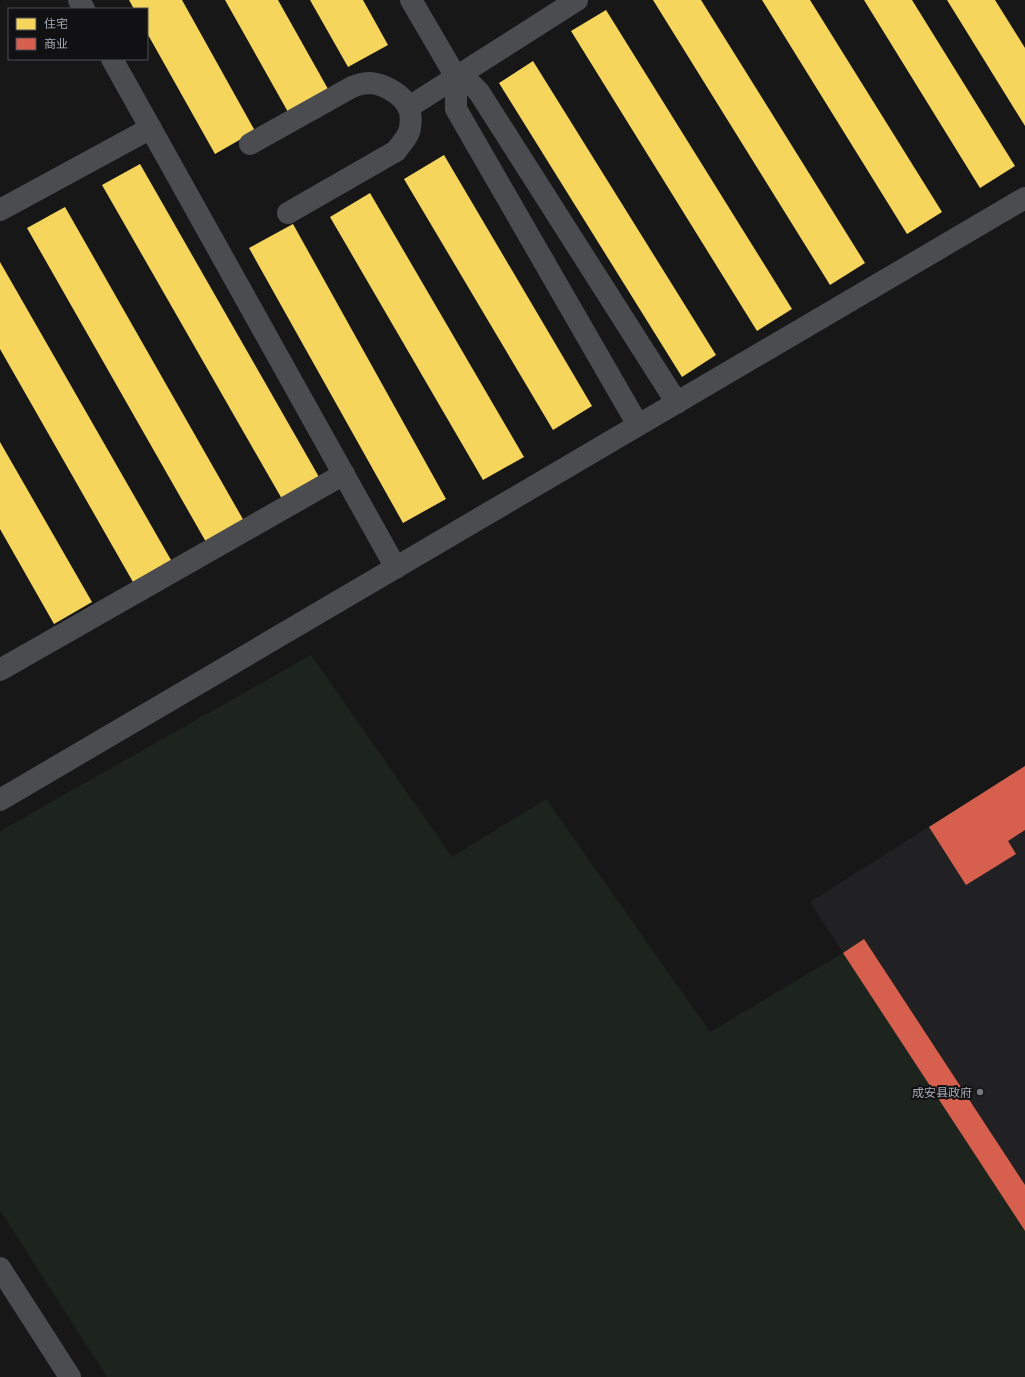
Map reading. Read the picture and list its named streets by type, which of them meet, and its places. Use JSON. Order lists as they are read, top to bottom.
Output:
{
  "places": ["成安县政府"],
  "legend": ["住宅", "商业"]
}
